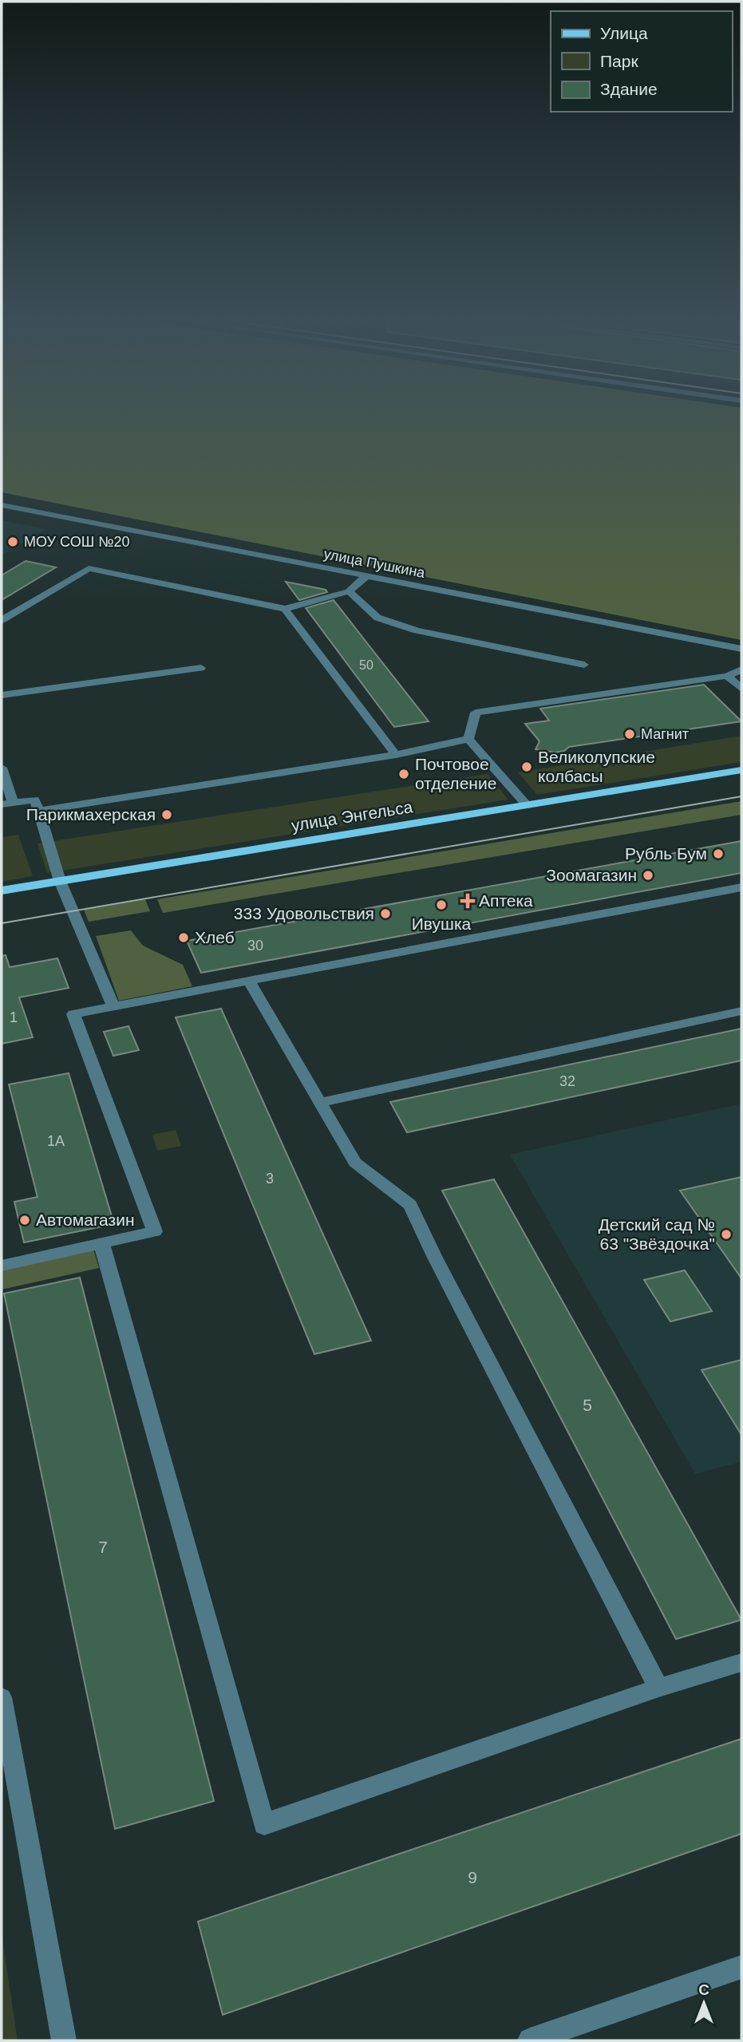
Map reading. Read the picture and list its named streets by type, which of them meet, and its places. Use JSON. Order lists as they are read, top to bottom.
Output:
{
  "streets": {
    "main road": ["улица Энгельса"],
    "street": ["улица Пушкина"]
  },
  "places": {
    "other": [
      "МОУ СОШ №20",
      "Магнит",
      "Великолупские колбасы",
      "Почтовое отделение",
      "Парикмахерская",
      "Рубль Бум",
      "Зоомагазин",
      "Ивушка",
      "333 Удовольствия",
      "Хлеб",
      "Автомагазин",
      "Детский сад № 63 \"Звёздочка\""
    ],
    "health": ["Аптека"]
  },
  "house_numbers": [
    "50",
    "30",
    "1",
    "32",
    "1А",
    "3",
    "5",
    "7",
    "9"
  ],
  "legend": ["Улица", "Парк", "Здание"],
  "north": "top"
}
